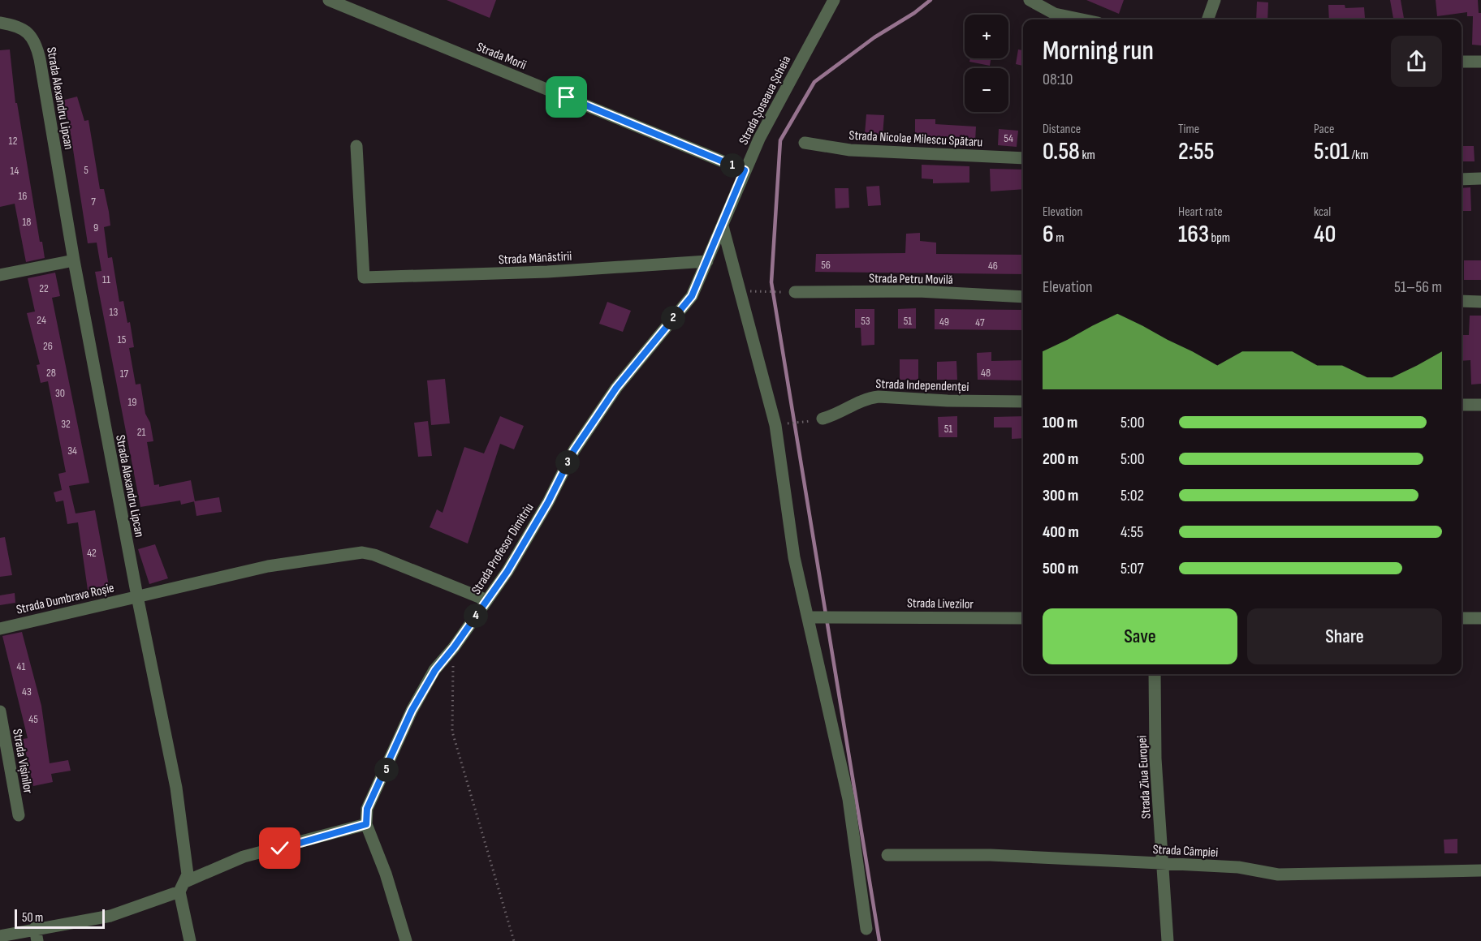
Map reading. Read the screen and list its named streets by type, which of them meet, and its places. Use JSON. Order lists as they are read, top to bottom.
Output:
{
  "streets": {
    "street": [
      "Strada Morii",
      "Strada Alexandru Lipcan",
      "Strada Șoseaua Șcheia",
      "Strada Nicolae Milescu Spătaru",
      "Strada Mănăstirii",
      "Strada Petru Movilă",
      "Strada Independenței",
      "Strada Profesor Dimitriu",
      "Strada Dumbrava Roșie",
      "Strada Livezilor",
      "Strada Vișinilor",
      "Strada Ziua Europei",
      "Strada Câmpiei"
    ]
  },
  "crossings": [
    ["Strada Morii", "Strada Șoseaua Șcheia"],
    ["Strada Alexandru Lipcan", "Strada Dumbrava Roșie"],
    ["Strada Șoseaua Șcheia", "Strada Mănăstirii"],
    ["Strada Șoseaua Șcheia", "Strada Profesor Dimitriu"],
    ["Strada Profesor Dimitriu", "Strada Dumbrava Roșie"],
    ["Strada Ziua Europei", "Strada Câmpiei"]
  ],
  "house_numbers": [
    "54",
    "12",
    "5",
    "14",
    "16",
    "7",
    "18",
    "9",
    "56",
    "46",
    "11",
    "22",
    "13",
    "24",
    "53",
    "51",
    "49",
    "47",
    "15",
    "26",
    "28",
    "48",
    "17",
    "30",
    "19",
    "32",
    "51",
    "21",
    "34",
    "42",
    "41",
    "43",
    "45"
  ],
  "scale_bar": "50 m",
  "page": {
    "map_buttons": ["+", "−"],
    "heading": ["Morning run", "08:10"],
    "stats": [
      ["Distance", "0.58 km"],
      ["Time", "2:55"],
      ["Pace", "5:01 /km"],
      ["Elevation", "6 m"],
      ["Heart rate", "163 bpm"],
      ["kcal", "40"]
    ],
    "pins": [
      "1",
      "2",
      "3",
      "4",
      "5"
    ],
    "chart": ["Elevation", "51–56 m"],
    "list": [
      {
        "name": "100 m",
        "note": "5:00"
      },
      {
        "name": "200 m",
        "note": "5:00"
      },
      {
        "name": "300 m",
        "note": "5:02"
      },
      {
        "name": "400 m",
        "note": "4:55"
      },
      {
        "name": "500 m",
        "note": "5:07"
      }
    ],
    "buttons": ["Save", "Share"],
    "scale": "50 m"
  }
}
